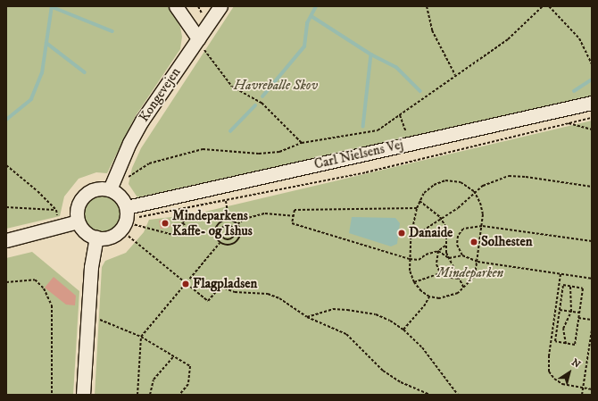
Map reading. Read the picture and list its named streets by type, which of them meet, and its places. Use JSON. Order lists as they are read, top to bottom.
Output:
{
  "streets": {
    "street": ["Kongevejen", "Carl Nielsens Vej"]
  },
  "crossings": [
    ["Kongevejen", "Carl Nielsens Vej"]
  ],
  "parks": ["Havreballe Skov", "Mindeparken"],
  "places": [
    "Mindeparkens Kaffe- og Ishus",
    "Danaide",
    "Solhesten",
    "Flagpladsen"
  ],
  "north": "top right"
}
